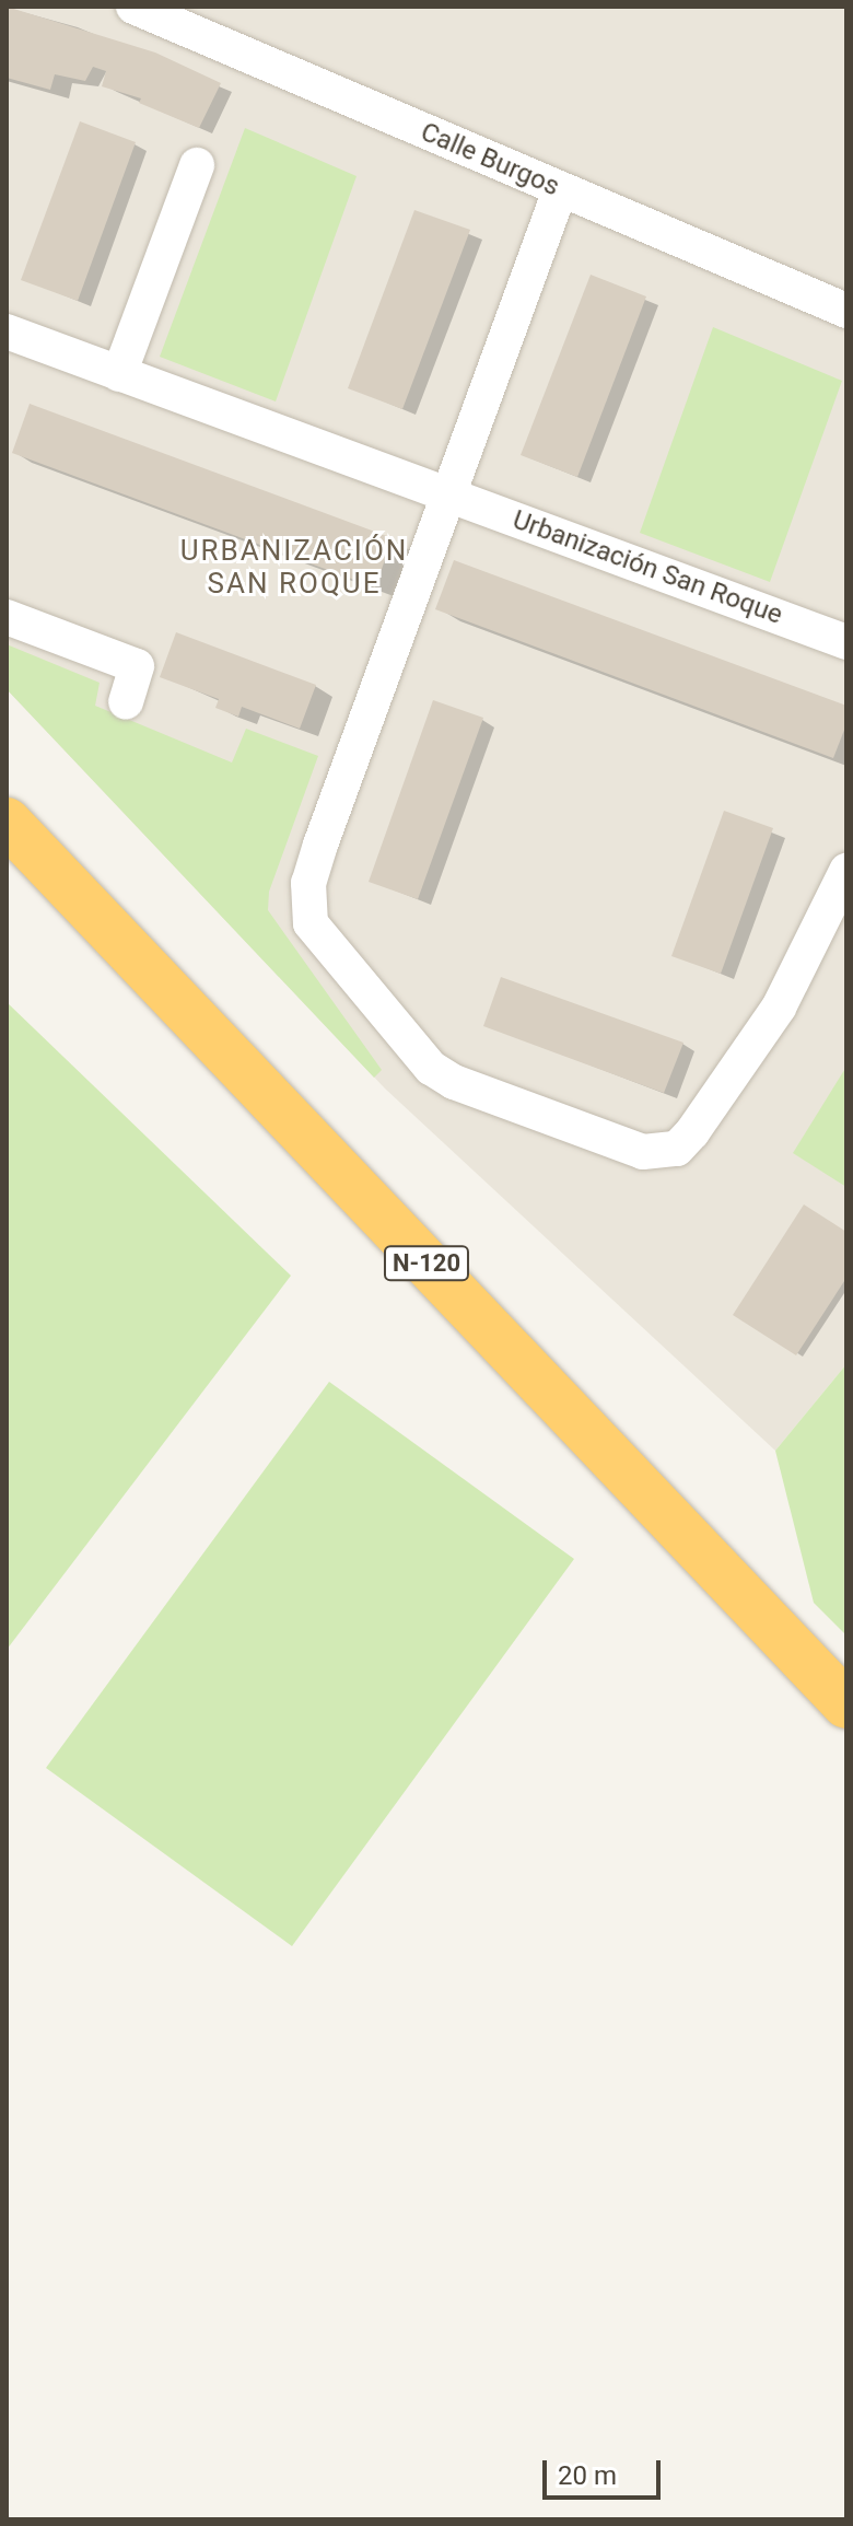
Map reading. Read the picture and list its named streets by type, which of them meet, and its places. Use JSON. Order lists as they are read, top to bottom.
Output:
{
  "streets": {
    "highway": ["N-120"],
    "street": ["Calle Burgos", "Urbanización San Roque"]
  },
  "districts": ["URBANIZACIÓN SAN ROQUE"],
  "scale_bar": "20 m"
}
